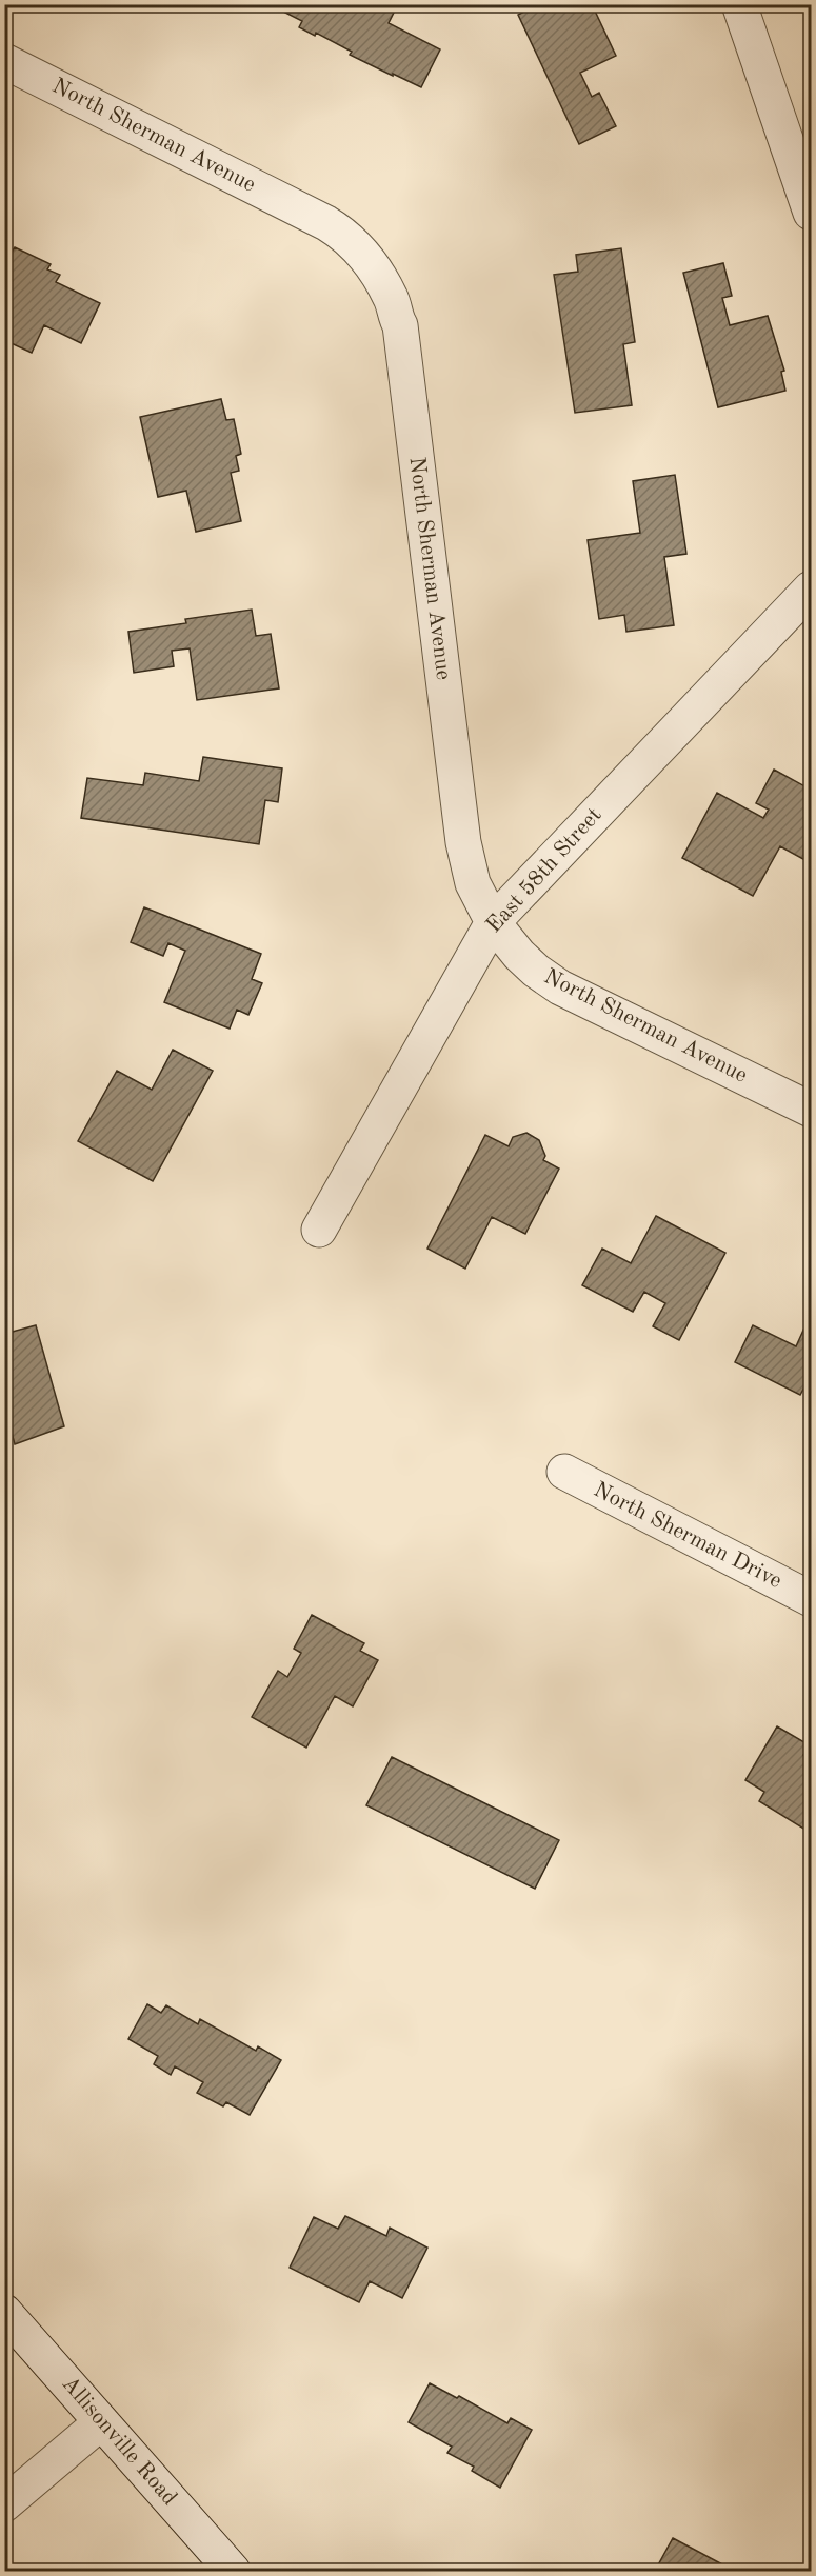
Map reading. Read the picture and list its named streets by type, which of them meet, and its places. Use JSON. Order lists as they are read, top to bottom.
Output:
{
  "streets": {
    "street": [
      "North Sherman Avenue",
      "East 58th Street",
      "North Sherman Drive",
      "Allisonville Road"
    ]
  },
  "crossings": [
    ["North Sherman Avenue", "East 58th Street"]
  ]
}
